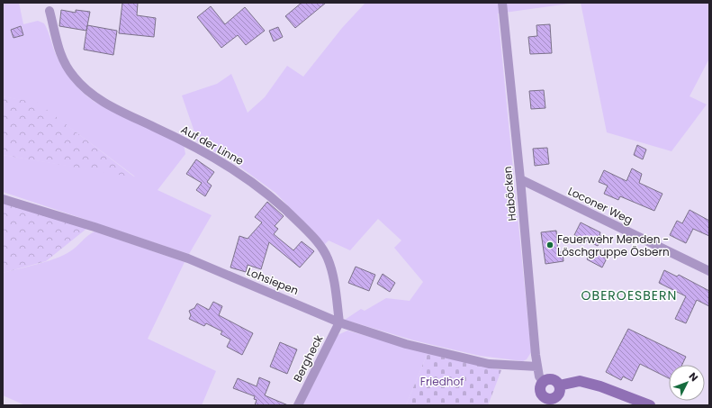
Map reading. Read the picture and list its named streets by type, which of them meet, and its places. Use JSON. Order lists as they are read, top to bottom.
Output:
{
  "streets": {
    "street": [
      "Auf der Linne",
      "Haböcken",
      "Loconer Weg",
      "Lohsiepen",
      "Bergheck"
    ]
  },
  "crossings": [
    ["Auf der Linne", "Lohsiepen"],
    ["Auf der Linne", "Bergheck"],
    ["Haböcken", "Loconer Weg"],
    ["Haböcken", "Lohsiepen"],
    ["Lohsiepen", "Bergheck"]
  ],
  "districts": ["OBEROESBERN"],
  "parks": ["Friedhof"],
  "places": ["Feuerwehr Menden - Löschgruppe Ösbern"],
  "north": "top right"
}
